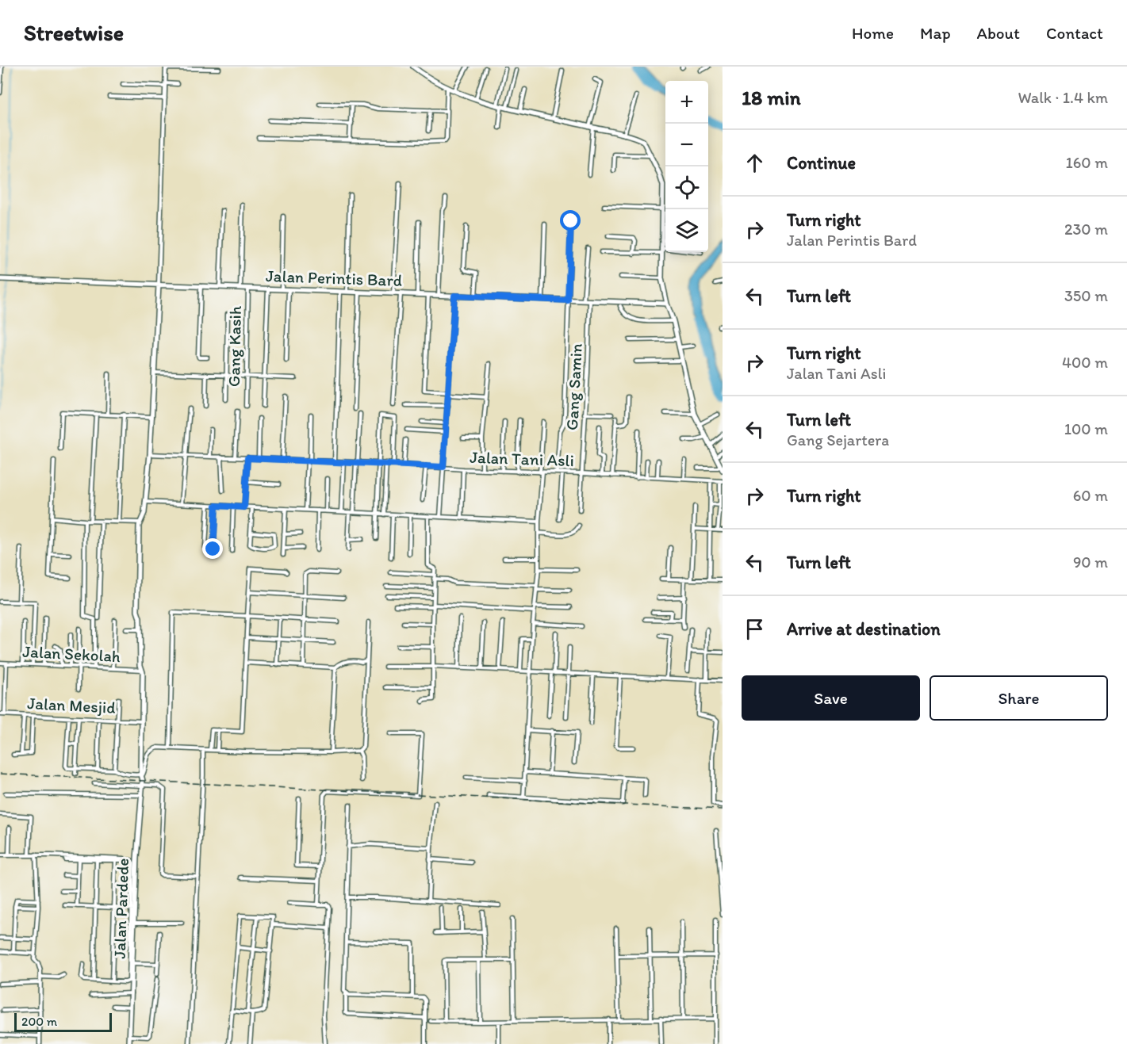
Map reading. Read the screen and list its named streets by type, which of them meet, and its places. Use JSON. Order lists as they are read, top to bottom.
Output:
{
  "streets": {
    "street": [
      "Jalan Perintis Bard",
      "Gang Kasih",
      "Gang Samin",
      "Jalan Tani Asli",
      "Jalan Sekolah",
      "Jalan Mesjid",
      "Jalan Pardede"
    ]
  },
  "crossings": [
    ["Jalan Perintis Bard", "Gang Kasih"],
    ["Jalan Perintis Bard", "Gang Samin"],
    ["Jalan Perintis Bard", "Jalan Pardede"],
    ["Gang Samin", "Jalan Tani Asli"],
    ["Jalan Tani Asli", "Jalan Pardede"],
    ["Jalan Sekolah", "Jalan Pardede"],
    ["Jalan Mesjid", "Jalan Pardede"]
  ],
  "scale_bar": "200 m",
  "page": {
    "header": "Streetwise",
    "nav": [
      "Home",
      "Map",
      "About",
      "Contact"
    ],
    "heading": ["18 min", "Walk · 1.4 km"],
    "map_buttons": ["+", "−"],
    "list": [
      ["Continue", "160 m"],
      ["Turn right", "Jalan Perintis Bard", "230 m"],
      ["Turn left", "350 m"],
      ["Turn right", "Jalan Tani Asli", "400 m"],
      ["Turn left", "Gang Sejartera", "100 m"],
      ["Turn right", "60 m"],
      ["Turn left", "90 m"],
      "Arrive at destination"
    ],
    "buttons": ["Save", "Share"],
    "scale": "200 m"
  }
}
